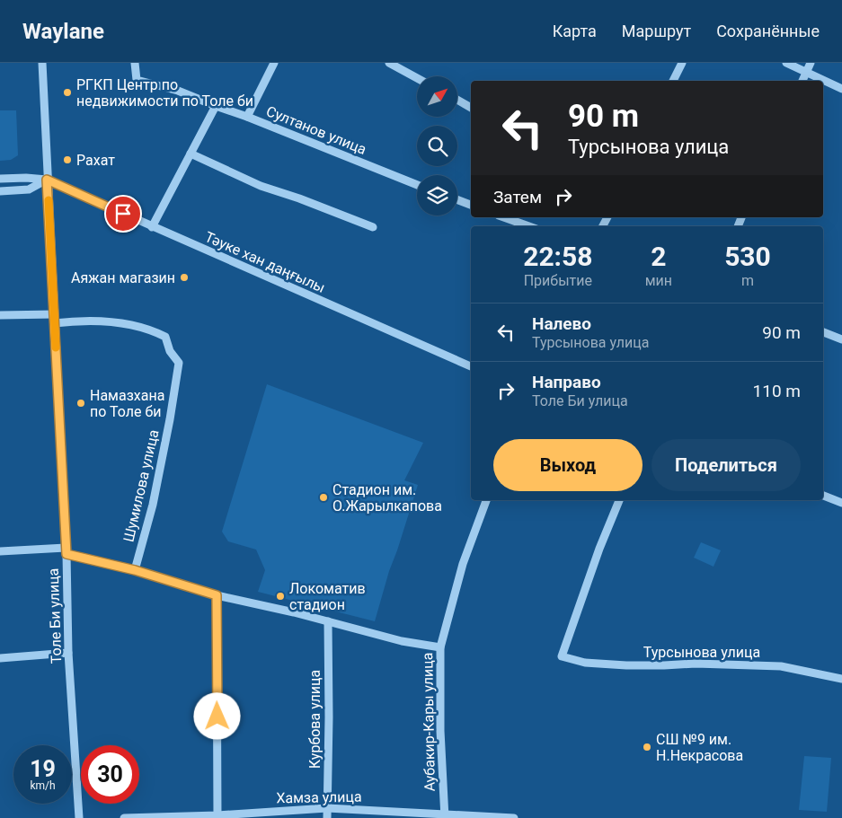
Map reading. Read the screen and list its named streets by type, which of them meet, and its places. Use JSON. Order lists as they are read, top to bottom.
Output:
{
  "streets": {
    "street": [
      "Султанов улица",
      "Тәуке хан даңғылы",
      "Шумилова улица",
      "Толе Би улица",
      "Турсынова улица",
      "Курбова улица",
      "Аубакир-Кары улица",
      "Хамза улица"
    ]
  },
  "crossings": [
    ["Тәуке хан даңғылы", "Толе Би улица"],
    ["Шумилова улица", "Толе Би улица"],
    ["Курбова улица", "Хамза улица"],
    ["Аубакир-Кары улица", "Хамза улица"]
  ],
  "places": [
    "РГКП Центр по недвижимости по Толе би",
    "Рахат",
    "Аяжан магазин",
    "Намазхана по Толе би",
    "Стадион им. О.Жарылкапова",
    "Локоматив стадион",
    "СШ №9 им. Н.Некрасова"
  ],
  "north": "top right",
  "page": {
    "header": "Waylane",
    "nav": ["Карта", "Маршрут", "Сохранённые"],
    "turn": ["90 m", "Турсынова улица"],
    "then": "Затем",
    "eta": [
      "22:58",
      "Прибытие",
      "2",
      "мин",
      "530",
      "m"
    ],
    "list": [
      {
        "name": "Налево",
        "note": "Турсынова улица",
        "value": "90 m"
      },
      {
        "name": "Направо",
        "note": "Толе Би улица",
        "value": "110 m"
      }
    ],
    "buttons": ["Выход", "Поделиться"],
    "speed": "19 km/h",
    "limit": "30"
  }
}
